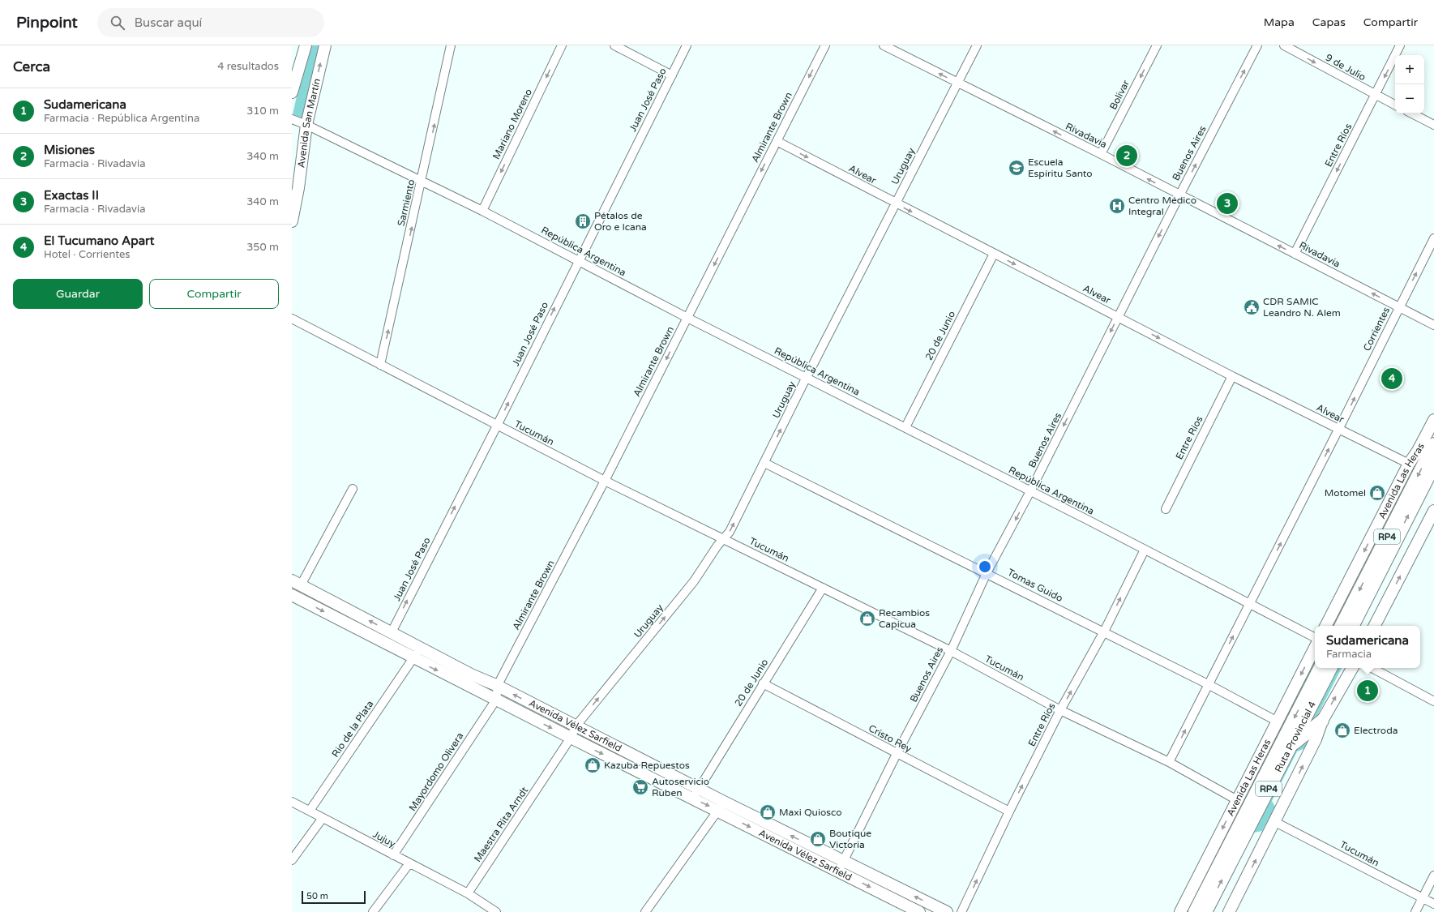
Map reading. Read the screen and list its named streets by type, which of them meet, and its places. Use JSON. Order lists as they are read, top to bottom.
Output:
{
  "streets": {
    "main road": [
      "Avenida San Martín",
      "Avenida Las Heras",
      "RP4",
      "Avenida Vélez Sarfield",
      "Ruta Provincial 4"
    ],
    "street": [
      "9 de Julio",
      "Bolivar",
      "Juan José Paso",
      "Mariano Moreno",
      "Almirante Brown",
      "Rivadavia",
      "Entre Ríos",
      "Buenos Aires",
      "Uruguay",
      "Alvear",
      "Sarmiento",
      "República Argentina",
      "Corrientes",
      "20 de Junio",
      "Tucumán",
      "Tomas Guido",
      "Rio de la Plata",
      "Cristo Rey",
      "Mayordomo Olivera",
      "Maestra Rita Arndt",
      "Jujuy"
    ]
  },
  "crossings": [
    ["9 de Julio", "Entre Ríos"],
    ["Bolivar", "Rivadavia"],
    ["Juan José Paso", "República Argentina"],
    ["Juan José Paso", "Tucumán"],
    ["Juan José Paso", "Avenida Vélez Sarfield"],
    ["Avenida San Martín", "República Argentina"],
    ["Mariano Moreno", "República Argentina"],
    ["Almirante Brown", "Alvear"],
    ["Almirante Brown", "República Argentina"],
    ["Almirante Brown", "Tucumán"],
    ["Almirante Brown", "Avenida Vélez Sarfield"],
    ["Rivadavia", "Entre Ríos"],
    ["Rivadavia", "Buenos Aires"],
    ["Rivadavia", "Uruguay"],
    ["Rivadavia", "Corrientes"],
    ["Entre Ríos", "Alvear"],
    ["Entre Ríos", "República Argentina"],
    ["Entre Ríos", "Tucumán"],
    ["Entre Ríos", "Tomas Guido"],
    ["Entre Ríos", "Cristo Rey"],
    ["Buenos Aires", "Alvear"],
    ["Buenos Aires", "República Argentina"],
    ["Buenos Aires", "Tucumán"],
    ["Buenos Aires", "Tomas Guido"],
    ["Buenos Aires", "Avenida Vélez Sarfield"],
    ["Buenos Aires", "Cristo Rey"],
    ["Uruguay", "Alvear"],
    ["Uruguay", "República Argentina"],
    ["Uruguay", "Tucumán"],
    ["Uruguay", "Tomas Guido"],
    ["Uruguay", "Avenida Vélez Sarfield"],
    ["Uruguay", "Maestra Rita Arndt"],
    ["Alvear", "Corrientes"],
    ["Alvear", "20 de Junio"],
    ["Alvear", "Avenida Las Heras"],
    ["Sarmiento", "República Argentina"],
    ["Sarmiento", "Tucumán"],
    ["República Argentina", "Corrientes"],
    ["República Argentina", "20 de Junio"],
    ["Corrientes", "Tucumán"],
    ["Corrientes", "Tomas Guido"],
    ["20 de Junio", "Tucumán"],
    ["20 de Junio", "Avenida Vélez Sarfield"],
    ["20 de Junio", "Cristo Rey"],
    ["Tucumán", "Avenida Las Heras"],
    ["Avenida Las Heras", "Tomas Guido"],
    ["Avenida Vélez Sarfield", "Rio de la Plata"],
    ["Avenida Vélez Sarfield", "Mayordomo Olivera"],
    ["Avenida Vélez Sarfield", "Maestra Rita Arndt"],
    ["Rio de la Plata", "Jujuy"],
    ["Mayordomo Olivera", "Jujuy"],
    ["Maestra Rita Arndt", "Jujuy"]
  ],
  "one_way": [
    "9 de Julio",
    "Bolivar",
    "Juan José Paso",
    "Mariano Moreno",
    "Almirante Brown",
    "Rivadavia",
    "Uruguay",
    "Alvear",
    "Sarmiento",
    "Corrientes"
  ],
  "places": {
    "school or university": ["Escuela Espíritu Santo"],
    "hospital": ["Centro Médico Integral"],
    "building": ["Pétalos de Oro e Icana"],
    "public building": ["CDR SAMIC Leandro N. Alem"],
    "shop": [
      "Motomel",
      "Recambios Capicua",
      "Electroda",
      "Kazuba Repuestos",
      "Maxi Quiosco",
      "Boutique Victoria"
    ],
    "supermarket": ["Autoservicio Ruben"]
  },
  "scale_bar": "50 m",
  "page": {
    "header": "Pinpoint",
    "search": "Buscar aquí",
    "nav": ["Mapa", "Capas", "Compartir"],
    "heading": ["Cerca", "4 resultados"],
    "map_buttons": ["+", "−"],
    "list": [
      {
        "mark": "1",
        "name": "Sudamericana",
        "note": "Farmacia · República Argentina",
        "value": "310 m"
      },
      {
        "mark": "2",
        "name": "Misiones",
        "note": "Farmacia · Rivadavia",
        "value": "340 m"
      },
      {
        "mark": "3",
        "name": "Exactas II",
        "note": "Farmacia · Rivadavia",
        "value": "340 m"
      },
      {
        "mark": "4",
        "name": "El Tucumano Apart",
        "note": "Hotel · Corrientes",
        "value": "350 m"
      }
    ],
    "pins": [
      "2",
      "3",
      "4",
      "1"
    ],
    "buttons": ["Guardar", "Compartir"],
    "popup": ["Sudamericana", "Farmacia"],
    "scale": "50 m"
  }
}
